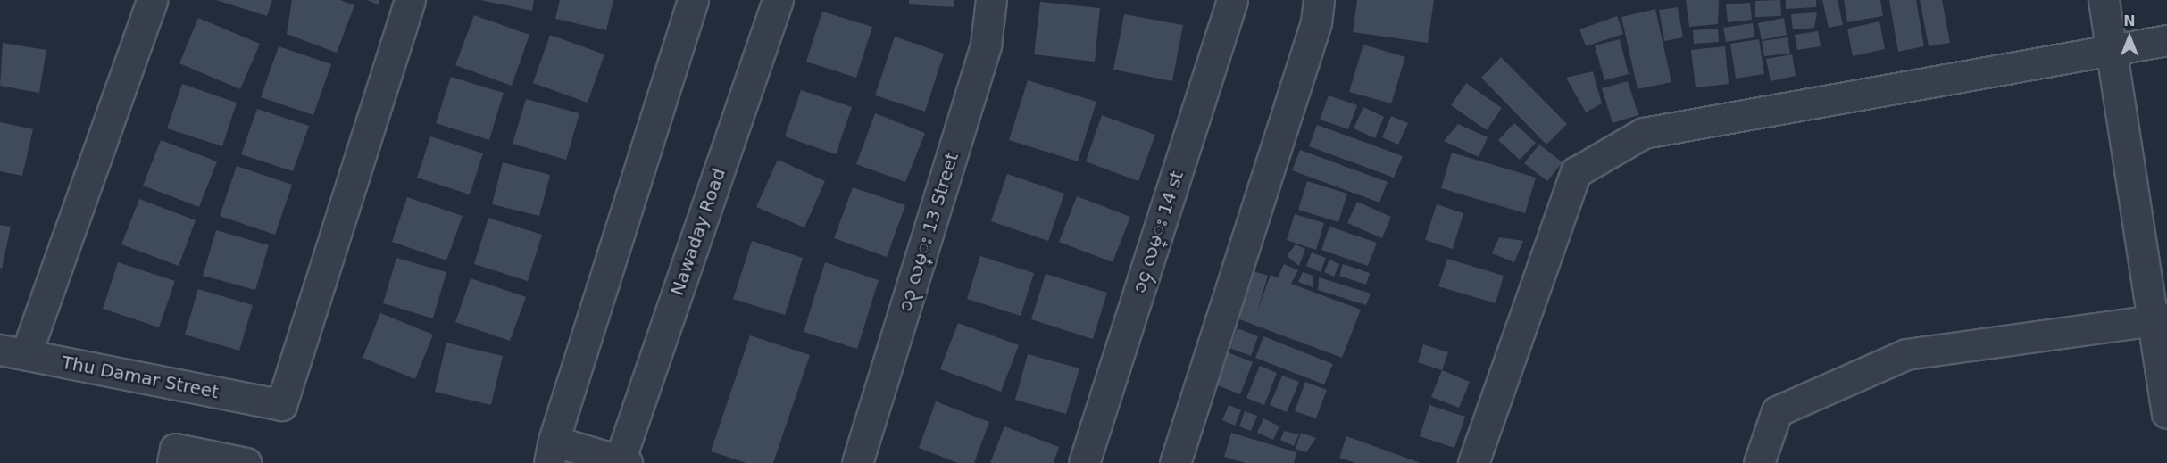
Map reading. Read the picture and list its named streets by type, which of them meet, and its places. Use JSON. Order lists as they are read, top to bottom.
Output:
{
  "streets": {
    "street": [
      "Nawaday Road",
      "၁၃ လမ္း 13 Street",
      "၁၄ လမ္း 14 st",
      "Thu Damar Street"
    ]
  },
  "north": "top"
}
